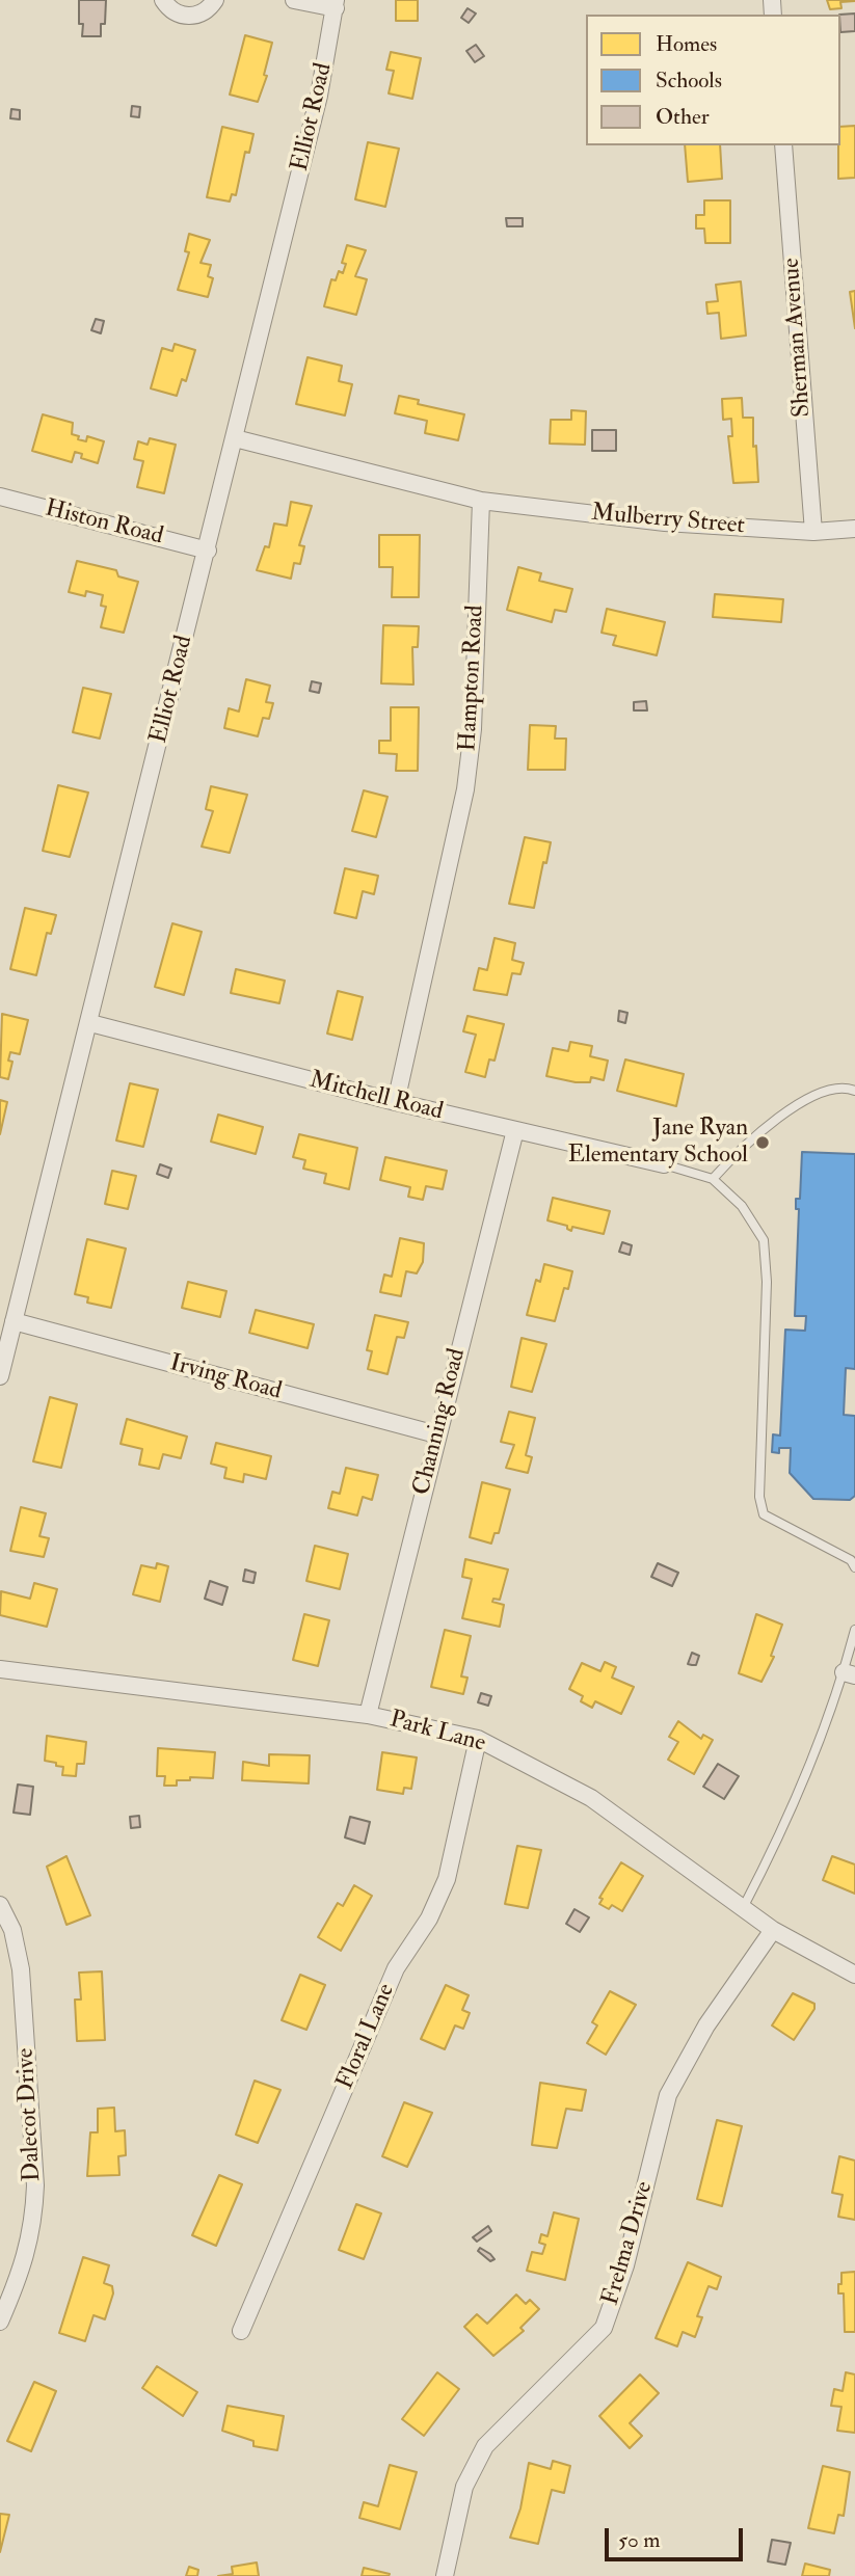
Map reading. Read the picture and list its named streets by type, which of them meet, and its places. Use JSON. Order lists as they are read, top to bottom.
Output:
{
  "streets": {
    "street": [
      "Elliot Road",
      "Sherman Avenue",
      "Mulberry Street",
      "Histon Road",
      "Hampton Road",
      "Mitchell Road",
      "Irving Road",
      "Channing Road",
      "Park Lane",
      "Floral Lane",
      "Dalecot Drive",
      "Frelma Drive"
    ]
  },
  "crossings": [
    ["Elliot Road", "Histon Road"],
    ["Elliot Road", "Mitchell Road"],
    ["Elliot Road", "Irving Road"],
    ["Sherman Avenue", "Mulberry Street"],
    ["Mulberry Street", "Hampton Road"],
    ["Hampton Road", "Mitchell Road"],
    ["Mitchell Road", "Channing Road"],
    ["Irving Road", "Channing Road"],
    ["Channing Road", "Park Lane"],
    ["Park Lane", "Floral Lane"],
    ["Park Lane", "Frelma Drive"]
  ],
  "places": ["Jane Ryan Elementary School"],
  "legend": ["Homes", "Schools", "Other"],
  "scale_bar": "50 m"
}
